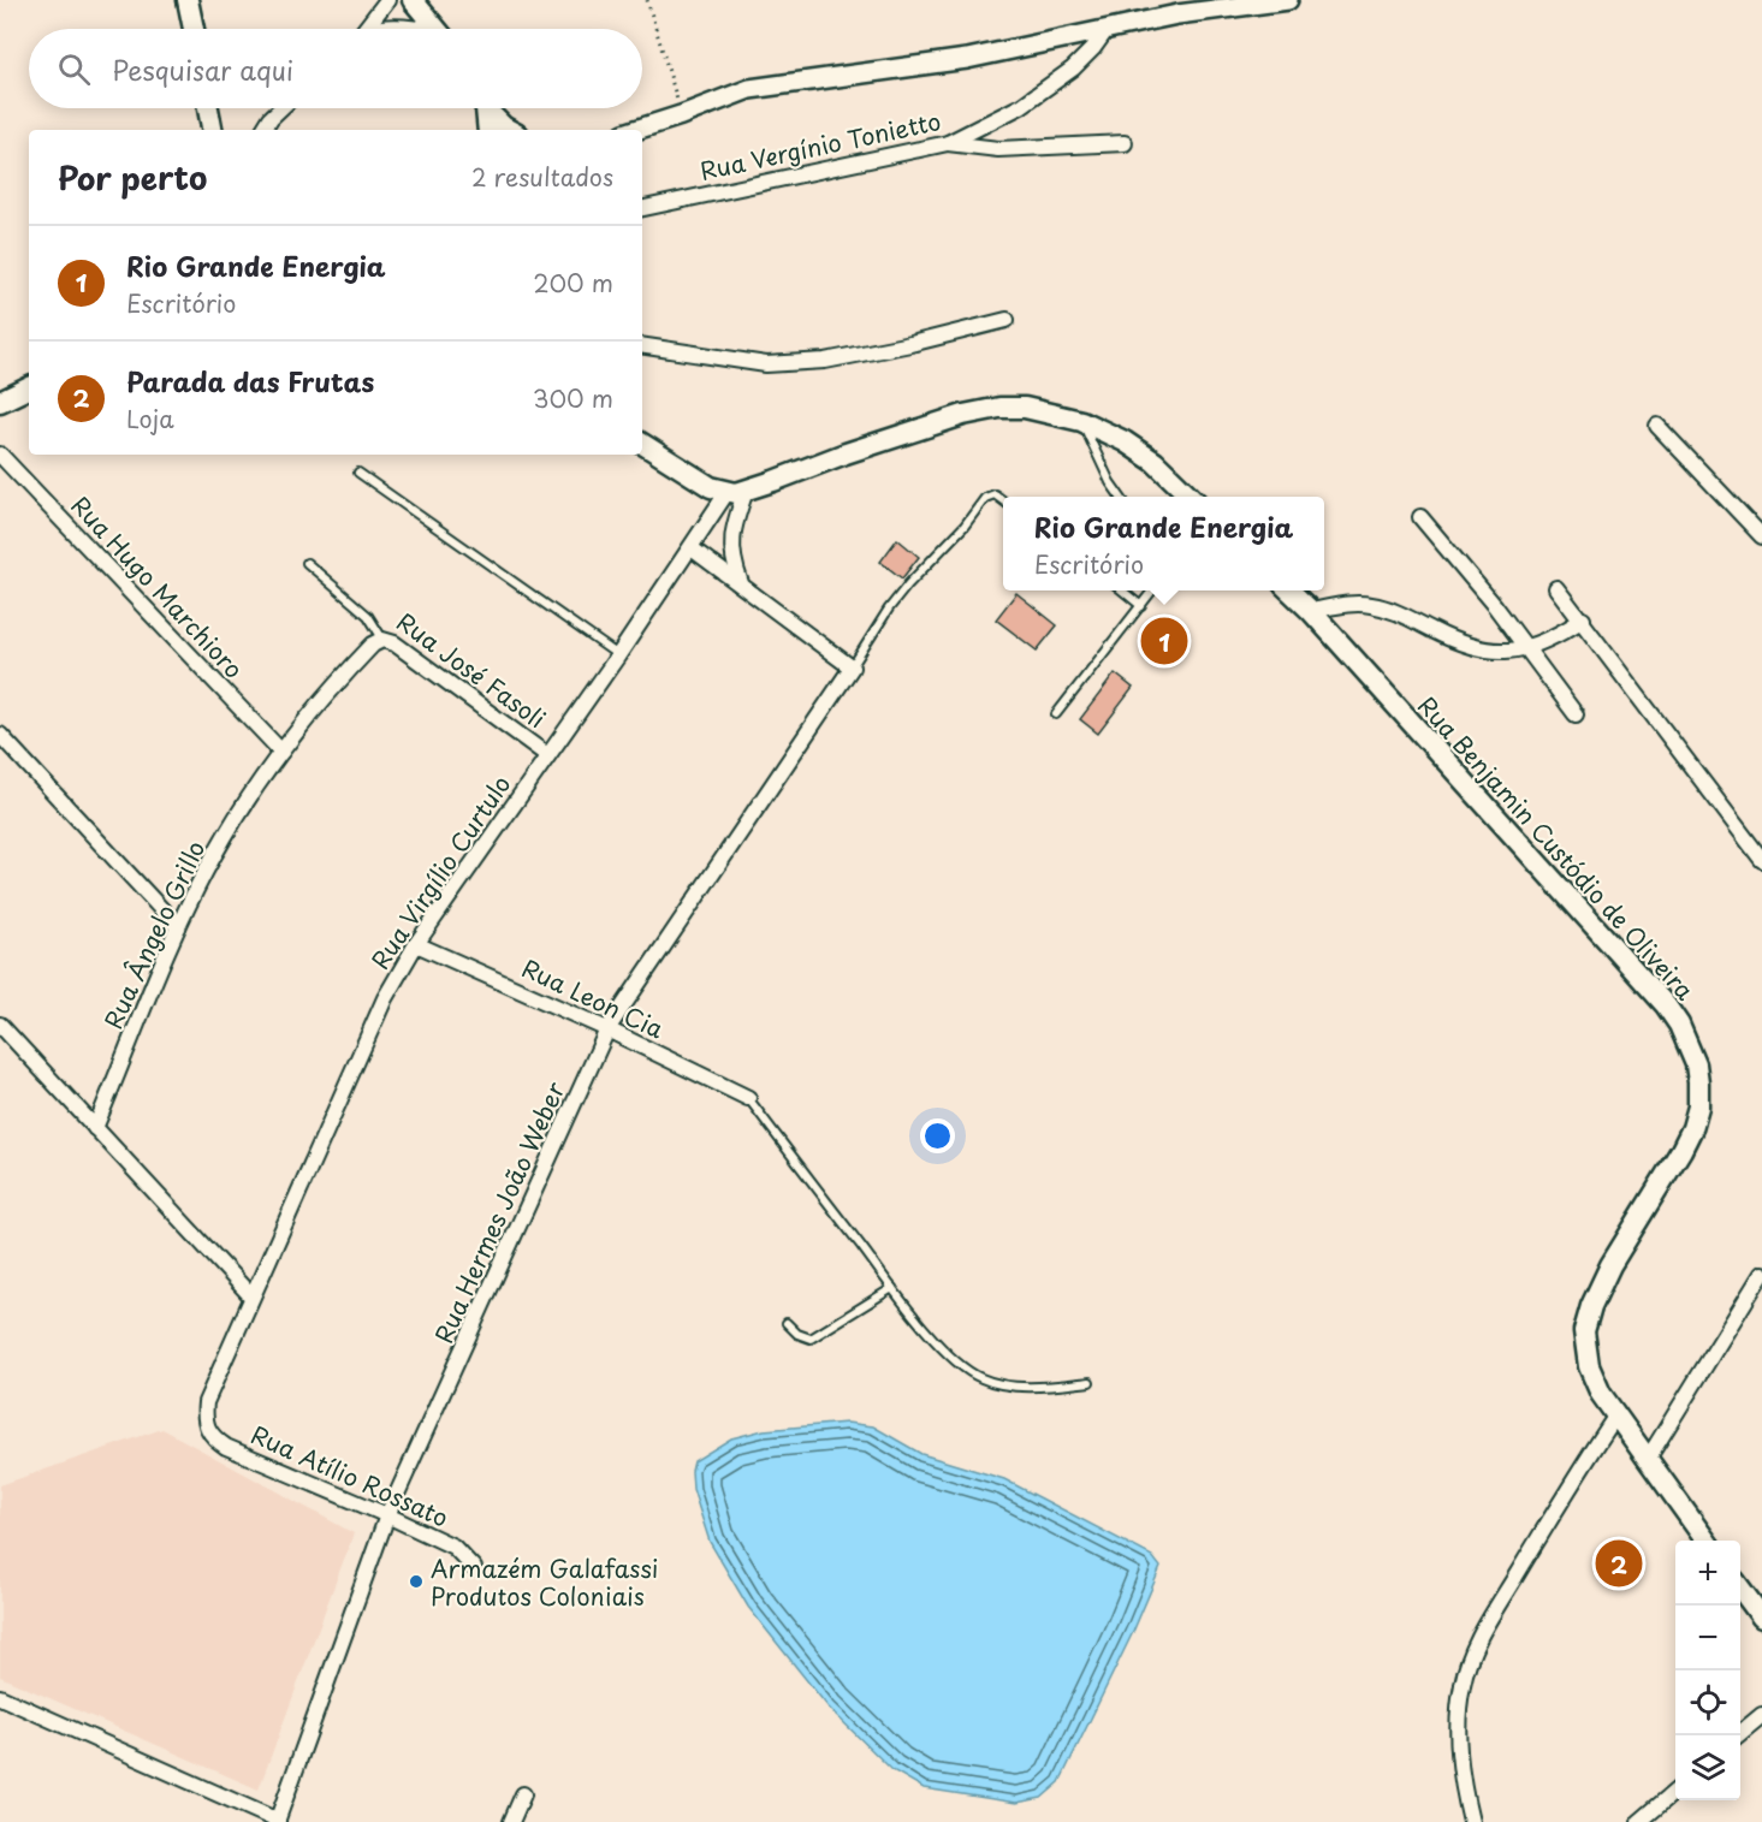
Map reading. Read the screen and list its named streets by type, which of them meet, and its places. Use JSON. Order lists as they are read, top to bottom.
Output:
{
  "streets": {
    "main road": ["Rua Benjamin Custódio de Oliveira"],
    "street": [
      "Rua Vergínio Tonietto",
      "Rua Hugo Marchioro",
      "Rua José Fasoli",
      "Rua Virgílio Curtulo",
      "Rua Ângelo Grillo",
      "Rua Leon Cia",
      "Rua Hermes João Weber",
      "Rua Atílio Rossato"
    ]
  },
  "crossings": [
    ["Rua Hugo Marchioro", "Rua Ângelo Grillo"],
    ["Rua José Fasoli", "Rua Virgílio Curtulo"],
    ["Rua José Fasoli", "Rua Ângelo Grillo"],
    ["Rua Virgílio Curtulo", "Rua Leon Cia"],
    ["Rua Virgílio Curtulo", "Rua Atílio Rossato"],
    ["Rua Leon Cia", "Rua Hermes João Weber"],
    ["Rua Hermes João Weber", "Rua Atílio Rossato"]
  ],
  "places": ["Armazém Galafassi Produtos Coloniais"],
  "page": {
    "search": "Pesquisar aqui",
    "heading": ["Por perto", "2 resultados"],
    "list": [
      {
        "mark": "1",
        "name": "Rio Grande Energia",
        "note": "Escritório",
        "value": "200 m"
      },
      {
        "mark": "2",
        "name": "Parada das Frutas",
        "note": "Loja",
        "value": "300 m"
      }
    ],
    "popup": ["Rio Grande Energia", "Escritório"],
    "pins": ["1", "2"],
    "map_buttons": ["+", "−"]
  }
}
